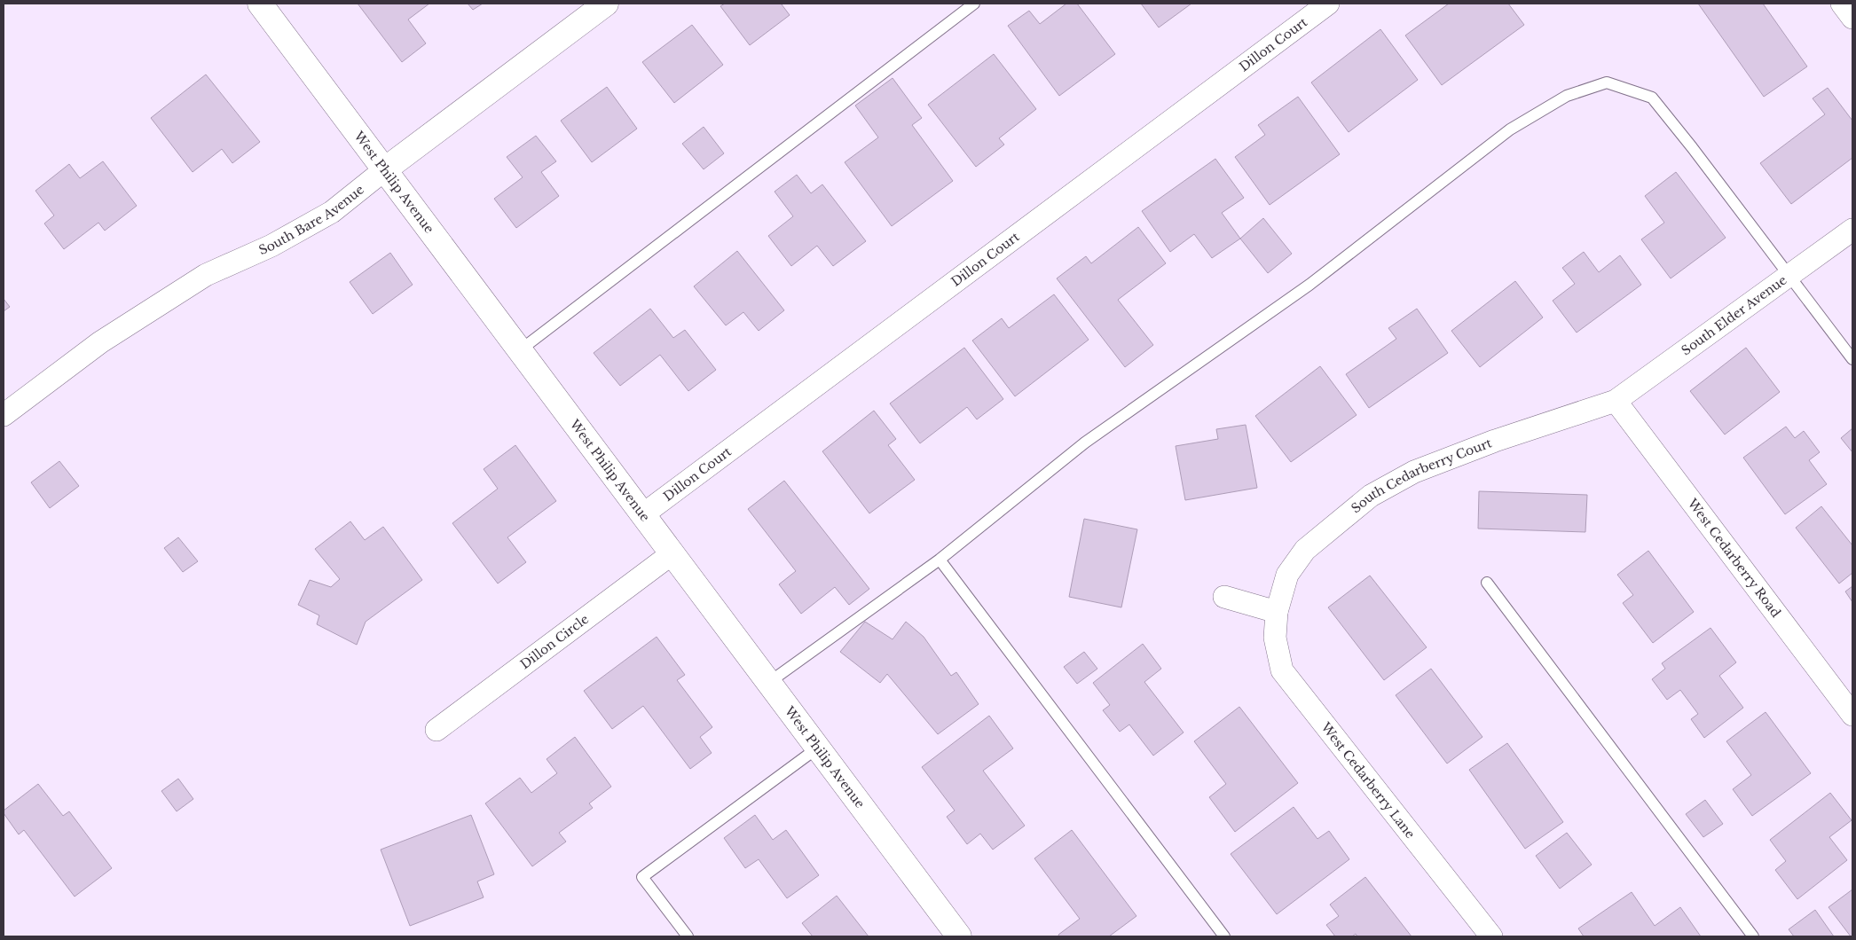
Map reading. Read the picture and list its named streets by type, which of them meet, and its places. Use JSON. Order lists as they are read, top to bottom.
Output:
{
  "streets": {
    "street": [
      "Dillon Court",
      "West Philip Avenue",
      "South Bare Avenue",
      "South Elder Avenue",
      "South Cedarberry Court",
      "West Cedarberry Road",
      "Dillon Circle",
      "West Cedarberry Lane"
    ]
  },
  "crossings": [
    ["Dillon Court", "West Philip Avenue"],
    ["West Philip Avenue", "South Bare Avenue"],
    ["West Philip Avenue", "Dillon Circle"],
    ["South Elder Avenue", "South Cedarberry Court"],
    ["South Elder Avenue", "West Cedarberry Road"],
    ["South Cedarberry Court", "West Cedarberry Road"],
    ["South Cedarberry Court", "West Cedarberry Lane"]
  ]
}
